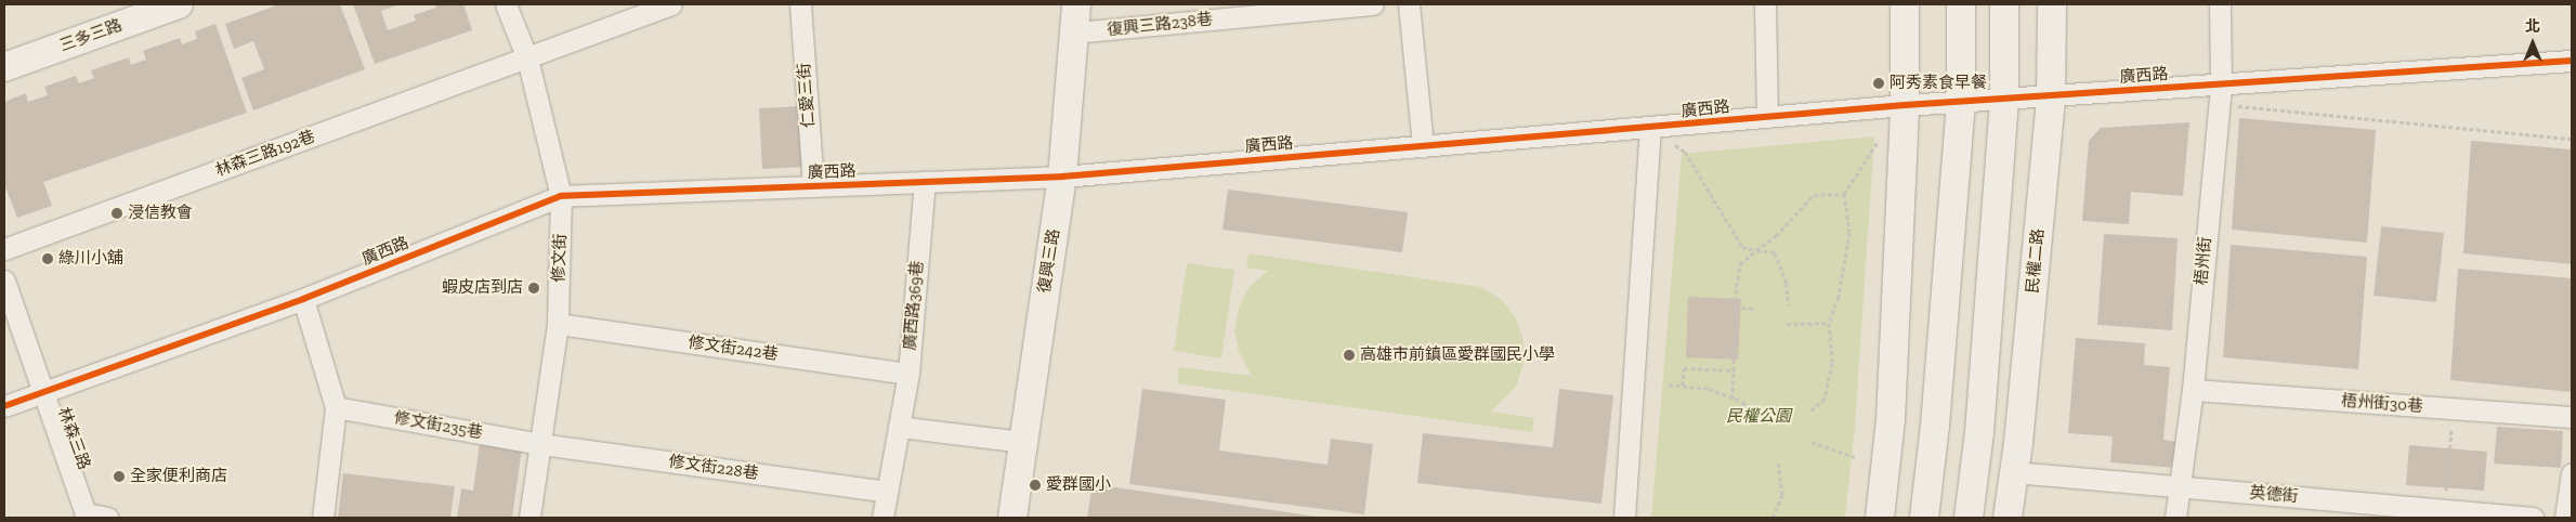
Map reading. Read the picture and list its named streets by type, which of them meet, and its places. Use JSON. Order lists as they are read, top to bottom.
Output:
{
  "streets": {
    "street": [
      "復興三路238巷",
      "三多三路",
      "廣西路",
      "仁愛三街",
      "林森三路192巷",
      "修文街",
      "復興三路",
      "民權二路",
      "梧州街",
      "廣西路369巷",
      "修文街242巷",
      "梧州街30巷",
      "修文街235巷",
      "林森三路",
      "修文街228巷",
      "英德街"
    ]
  },
  "crossings": [
    ["復興三路238巷", "復興三路"],
    ["廣西路", "仁愛三街"],
    ["廣西路", "修文街"],
    ["廣西路", "復興三路"],
    ["廣西路", "民權二路"],
    ["廣西路", "梧州街"],
    ["廣西路", "廣西路369巷"],
    ["廣西路", "林森三路"],
    ["林森三路192巷", "修文街"],
    ["修文街", "修文街242巷"],
    ["修文街", "修文街235巷"],
    ["修文街", "修文街228巷"],
    ["民權二路", "英德街"],
    ["梧州街", "梧州街30巷"],
    ["梧州街", "英德街"],
    ["廣西路369巷", "修文街242巷"],
    ["廣西路369巷", "修文街228巷"],
    ["修文街235巷", "修文街228巷"]
  ],
  "parks": ["民權公園"],
  "places": [
    "阿秀素食早餐",
    "浸信教會",
    "綠川小舖",
    "蝦皮店到店",
    "高雄市前鎮區愛群國民小學",
    "全家便利商店",
    "愛群國小"
  ],
  "north": "top"
}
